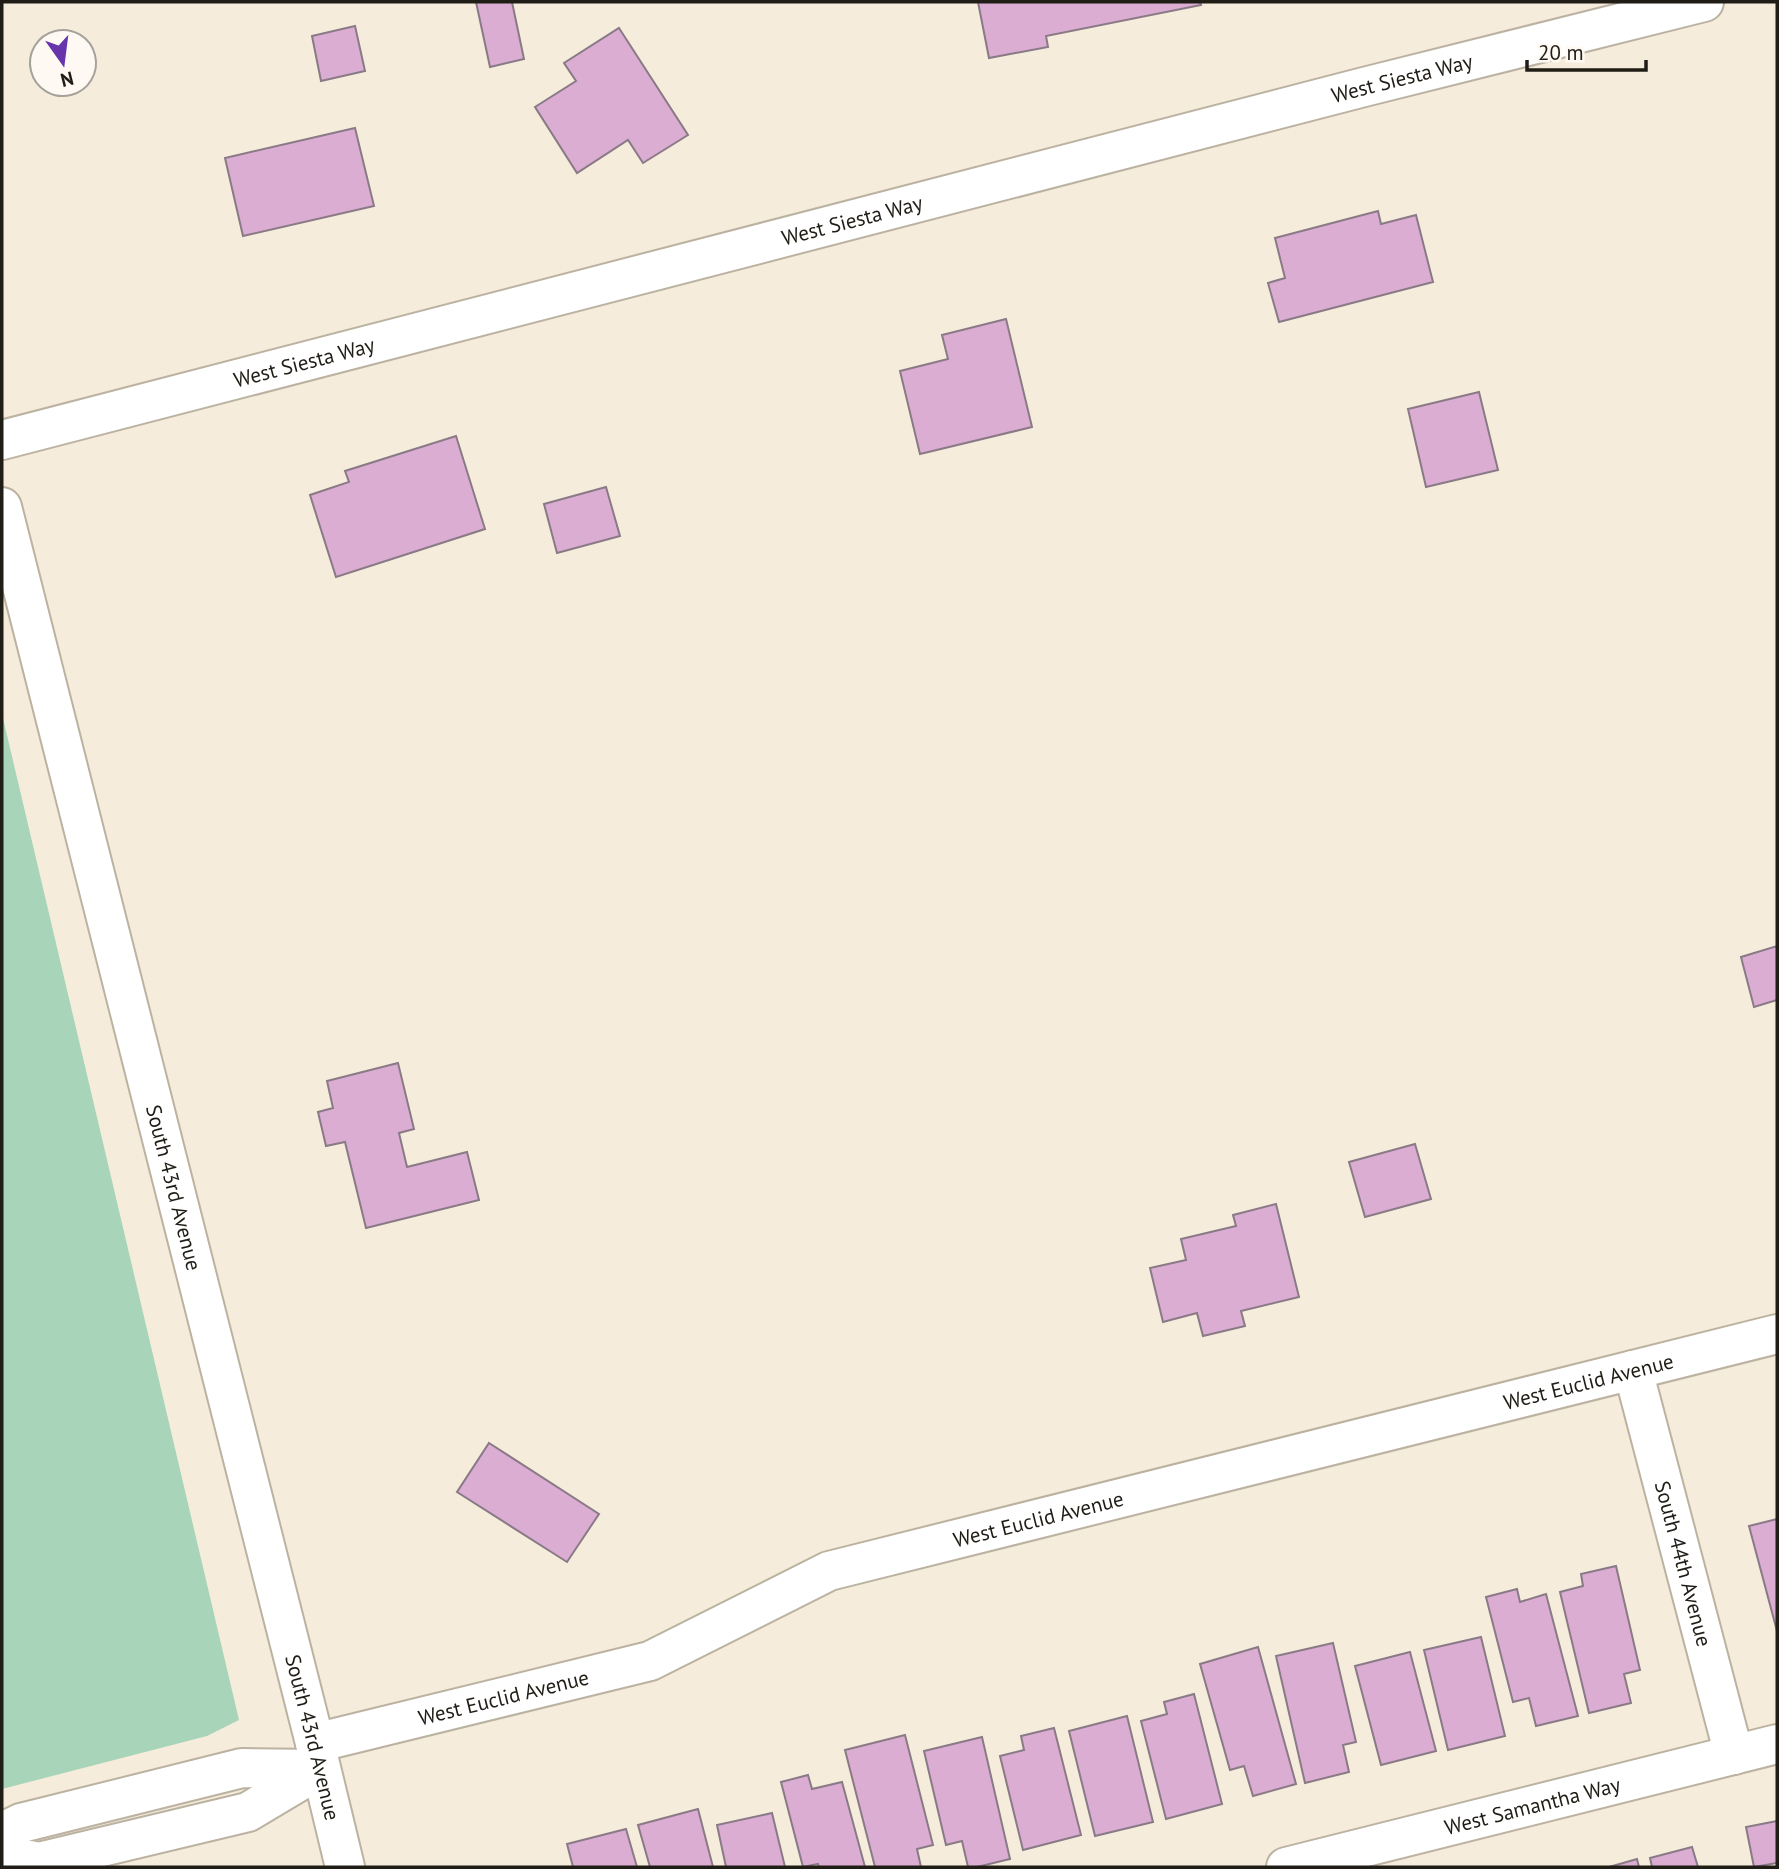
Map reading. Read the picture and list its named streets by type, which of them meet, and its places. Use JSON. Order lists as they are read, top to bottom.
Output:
{
  "streets": {
    "street": [
      "West Siesta Way",
      "South 43rd Avenue",
      "West Euclid Avenue",
      "South 44th Avenue",
      "West Samantha Way"
    ]
  },
  "crossings": [
    ["South 43rd Avenue", "West Euclid Avenue"],
    ["West Euclid Avenue", "South 44th Avenue"],
    ["South 44th Avenue", "West Samantha Way"]
  ],
  "scale_bar": "20 m",
  "north": "bottom"
}
